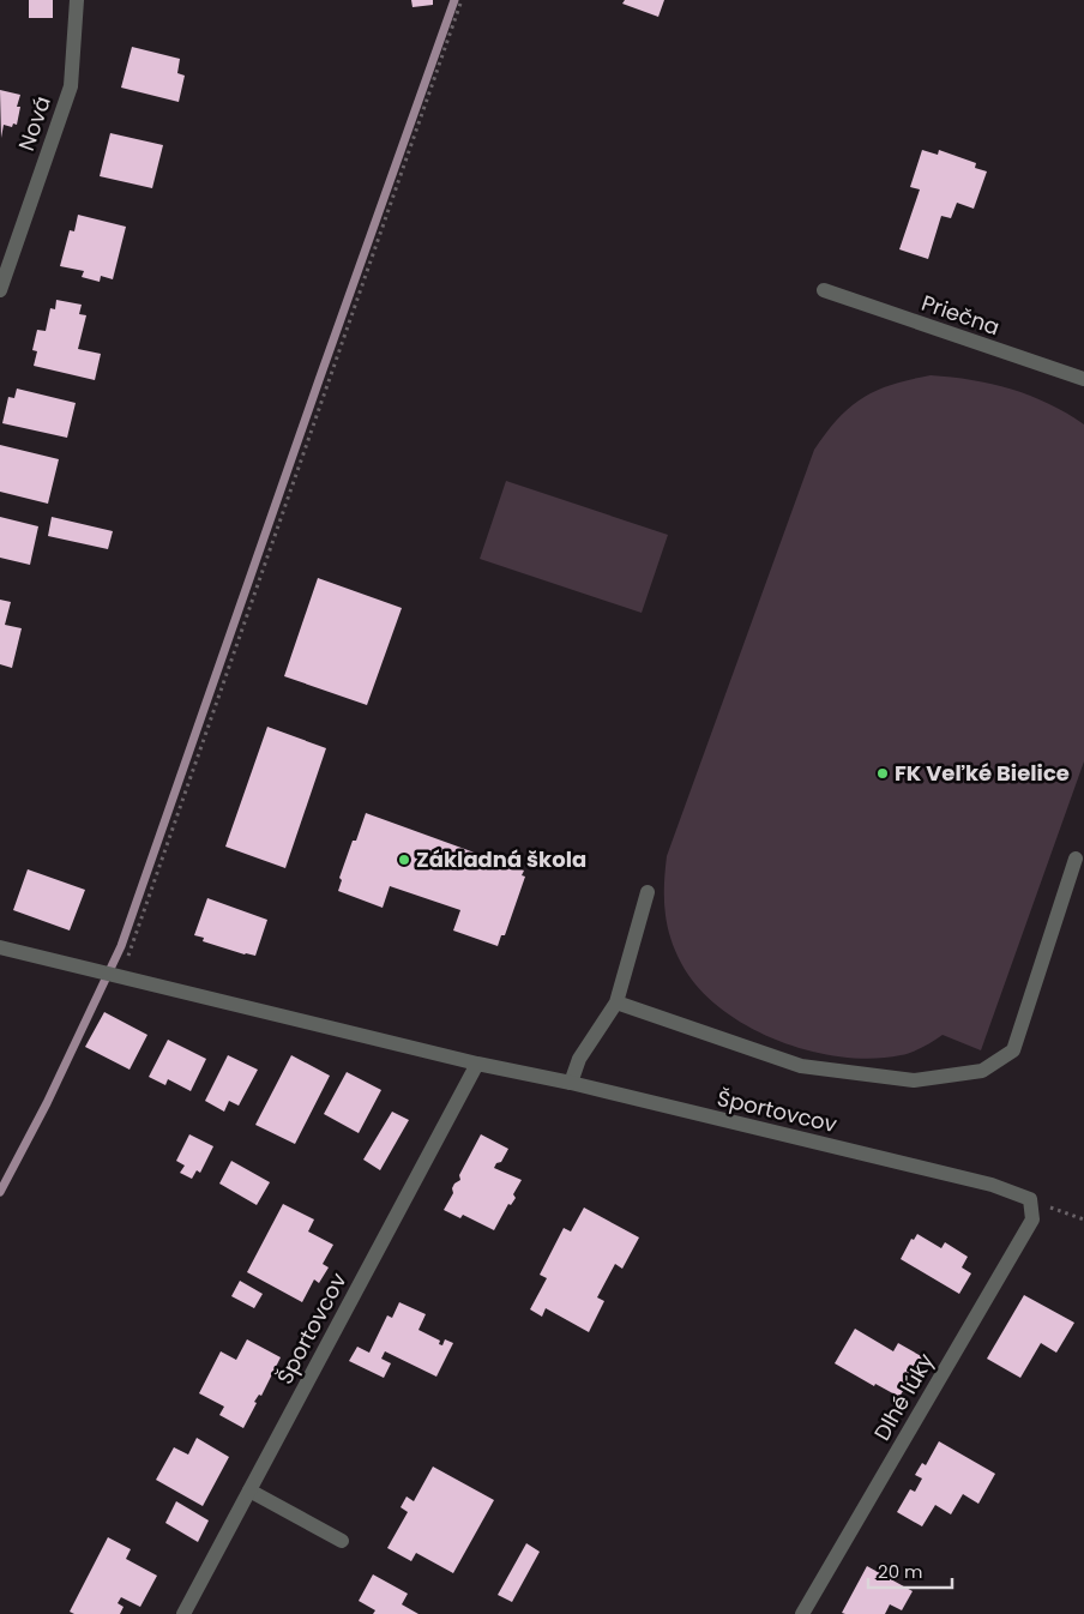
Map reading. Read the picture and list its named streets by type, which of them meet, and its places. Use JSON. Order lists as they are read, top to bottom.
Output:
{
  "streets": {
    "street": [
      "Nová",
      "Priečna",
      "Športovcov",
      "Dlhé lúky"
    ]
  },
  "crossings": [
    ["Športovcov", "Dlhé lúky"]
  ],
  "places": ["FK Veľké Bielice", "Základná škola"],
  "scale_bar": "20 m"
}
